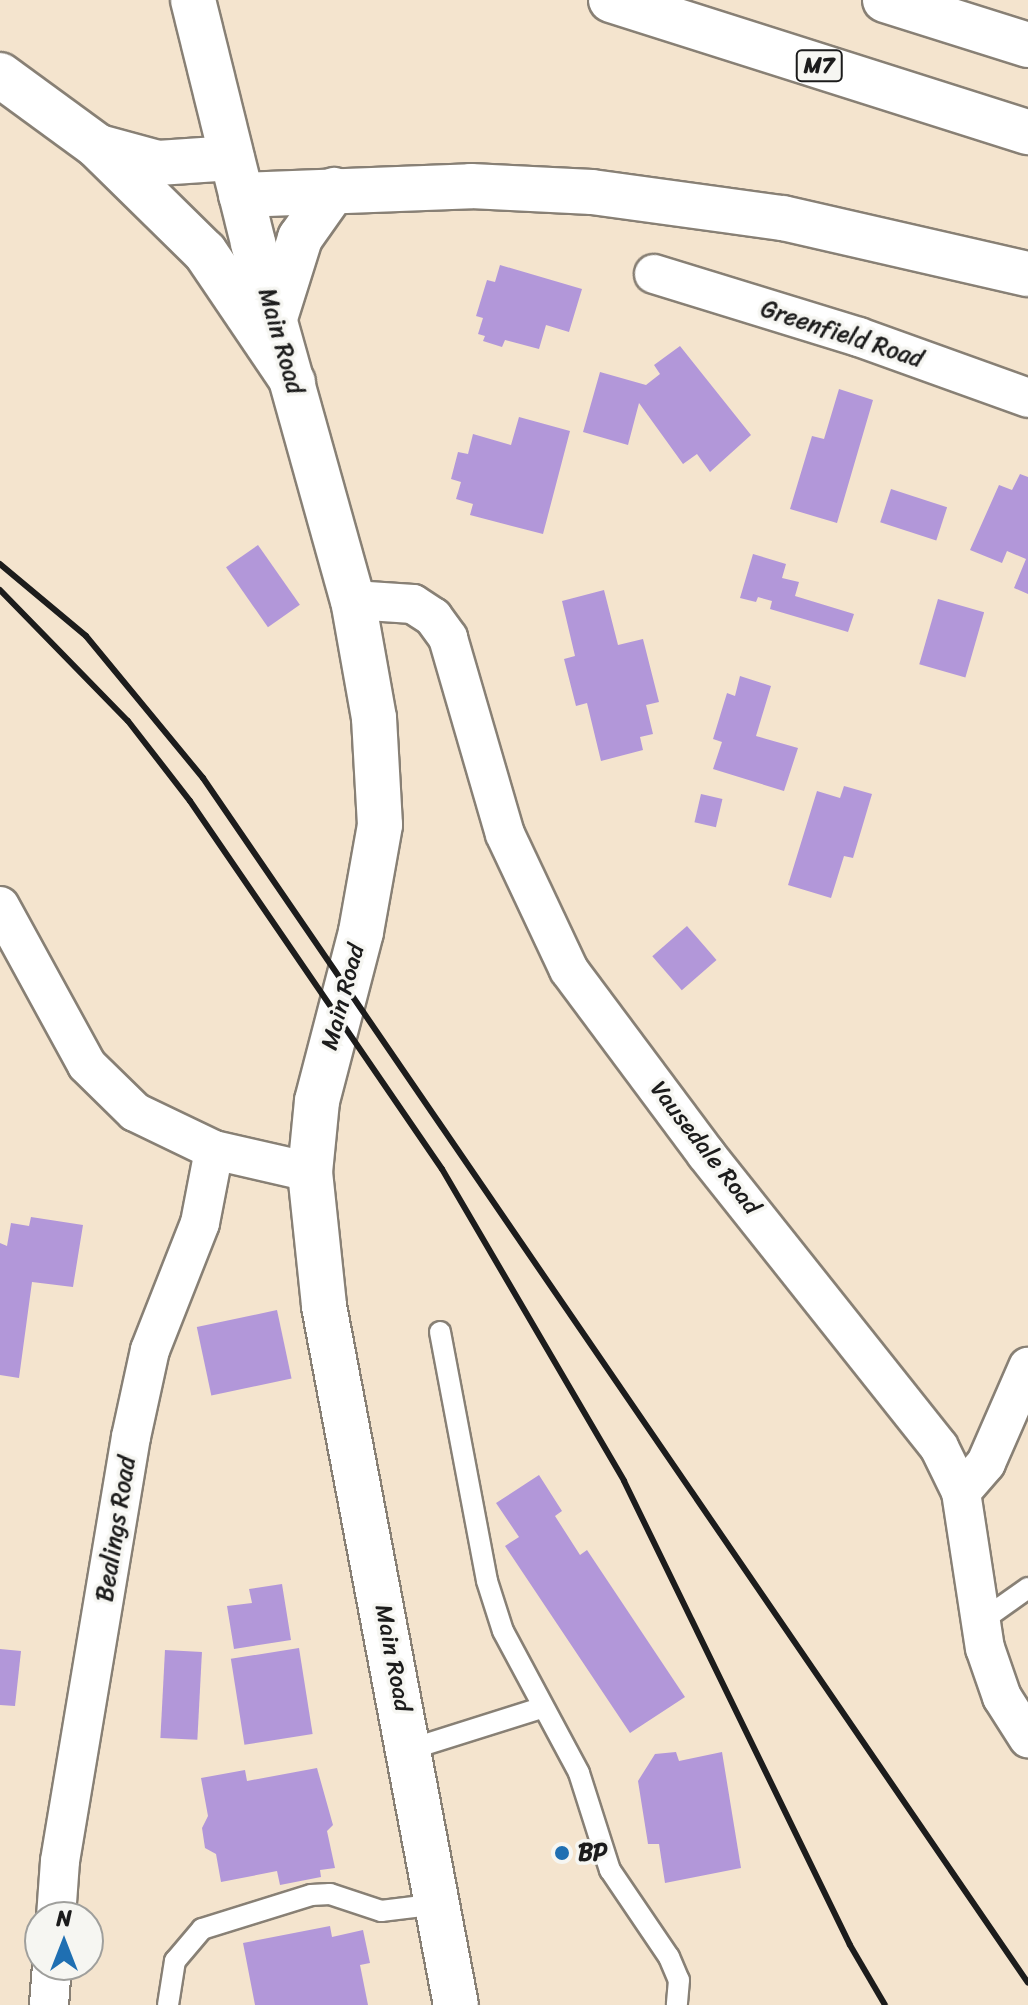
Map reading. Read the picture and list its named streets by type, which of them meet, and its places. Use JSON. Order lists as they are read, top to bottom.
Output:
{
  "streets": {
    "main road": ["M7", "Main Road"],
    "street": ["Greenfield Road", "Vausedale Road", "Bealings Road"]
  },
  "crossings": [
    ["Main Road", "Vausedale Road"]
  ],
  "places": ["BP"],
  "north": "top"
}
